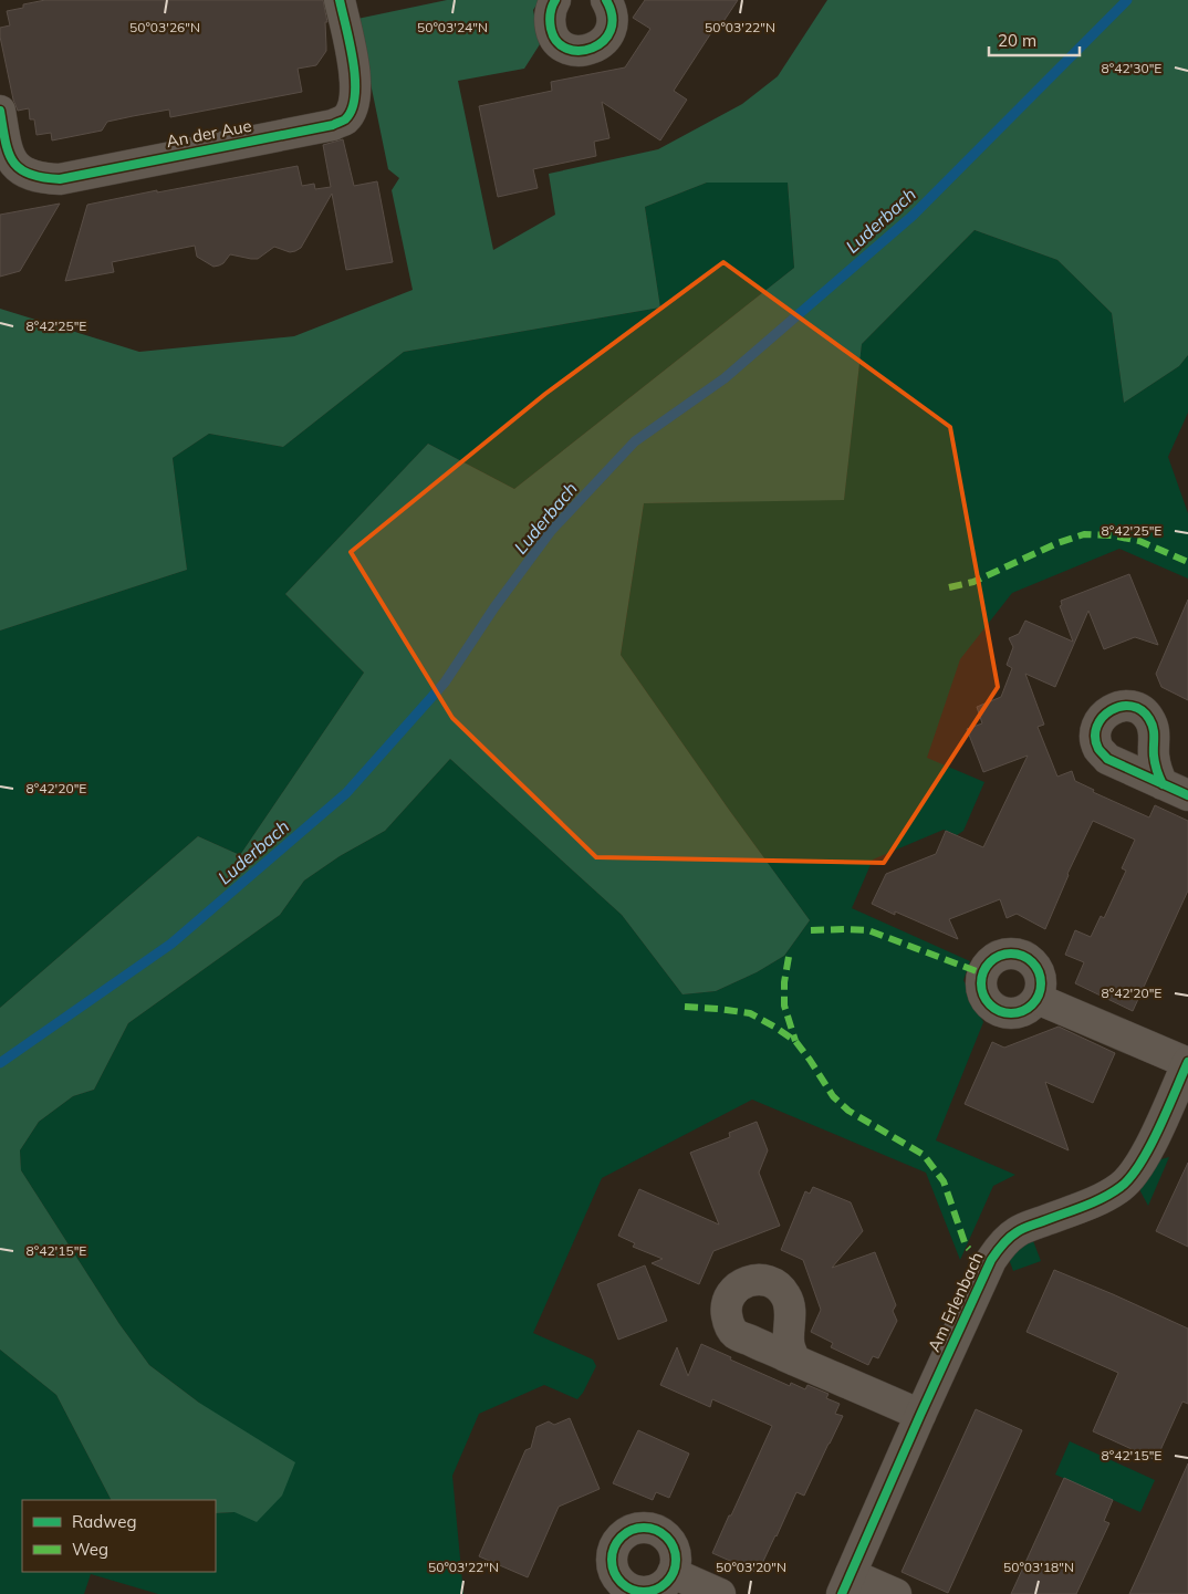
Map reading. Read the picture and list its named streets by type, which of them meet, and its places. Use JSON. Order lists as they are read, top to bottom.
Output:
{
  "streets": {
    "street": ["An der Aue", "Am Erlenbach"]
  },
  "water": ["Luderbach"],
  "legend": ["Radweg", "Weg"],
  "scale_bar": "20 m",
  "coordinates": [
    "50°03'24\"N",
    "50°03'22\"N",
    "50°03'26\"N",
    "8°42'30\"E",
    "8°42'25\"E",
    "8°42'20\"E",
    "8°42'15\"E",
    "50°03'20\"N",
    "50°03'18\"N"
  ]
}
